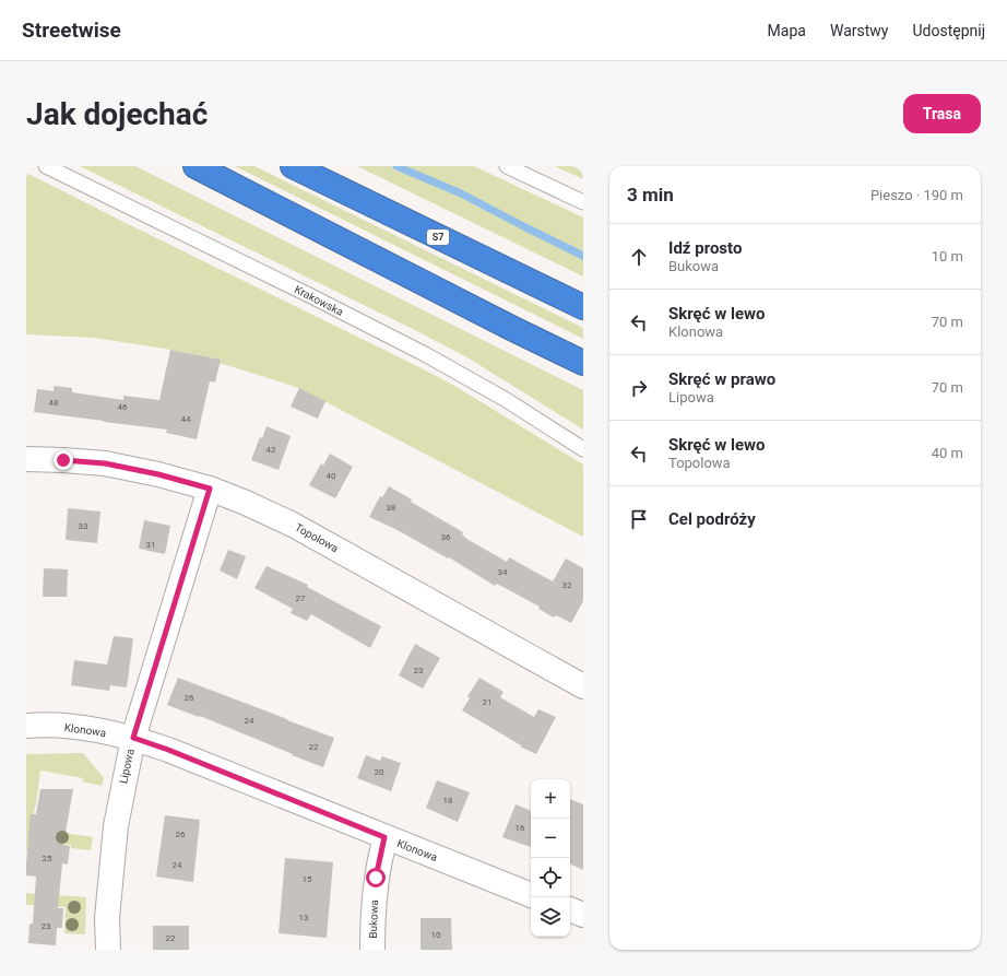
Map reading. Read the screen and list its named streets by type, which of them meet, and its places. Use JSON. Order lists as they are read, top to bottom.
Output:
{
  "streets": {
    "highway": ["S7"],
    "street": [
      "Topolowa",
      "Klonowa",
      "Lipowa",
      "Bukowa"
    ],
    "lane": ["Krakowska"]
  },
  "crossings": [
    ["Topolowa", "Lipowa"],
    ["Klonowa", "Lipowa"],
    ["Klonowa", "Bukowa"]
  ],
  "house_numbers": [
    "48",
    "46",
    "44",
    "42",
    "40",
    "38",
    "33",
    "36",
    "31",
    "34",
    "32",
    "27",
    "23",
    "26",
    "21",
    "24",
    "22",
    "20",
    "18",
    "16",
    "26",
    "25",
    "24",
    "15",
    "13",
    "23",
    "10",
    "22"
  ],
  "page": {
    "header": "Streetwise",
    "nav": ["Mapa", "Warstwy", "Udostępnij"],
    "buttons": "Trasa",
    "title": "Jak dojechać",
    "heading": ["3 min", "Pieszo · 190 m"],
    "list": [
      ["Idź prosto", "Bukowa", "10 m"],
      ["Skręć w lewo", "Klonowa", "70 m"],
      ["Skręć w prawo", "Lipowa", "70 m"],
      ["Skręć w lewo", "Topolowa", "40 m"],
      "Cel podróży"
    ],
    "map_buttons": ["+", "−"]
  }
}
